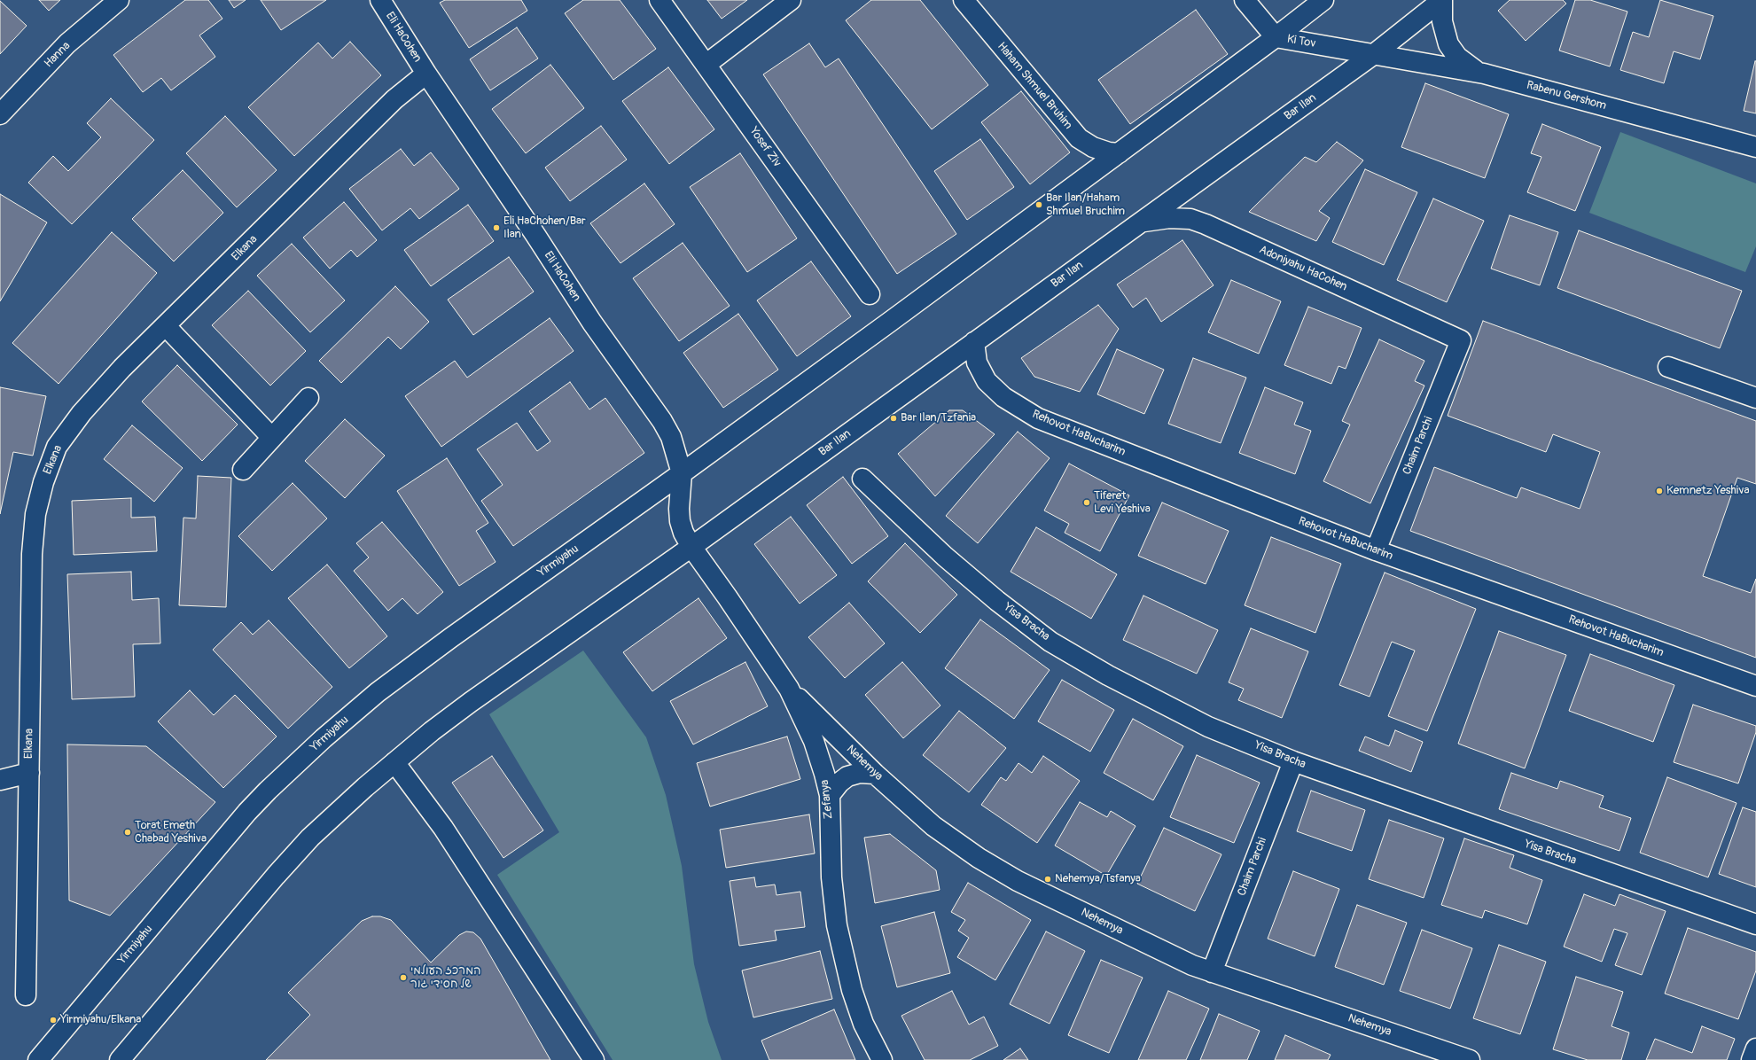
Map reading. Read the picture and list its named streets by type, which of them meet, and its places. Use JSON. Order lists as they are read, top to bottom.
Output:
{
  "streets": {
    "street": [
      "Eli HaCohen",
      "Ki Tov",
      "Hanna",
      "Haham Shmuel Bruhim",
      "Rabenu Gershom",
      "Bar Ilan",
      "Yosef Ziv",
      "Elkana",
      "Adoniyahu HaCohen",
      "Rehovot HaBucharim",
      "Chaim Parchi",
      "Yirmiyahu",
      "Yisa Bracha",
      "Nehemya",
      "Zefanya"
    ]
  },
  "crossings": [
    ["Eli HaCohen", "Bar Ilan"],
    ["Eli HaCohen", "Elkana"],
    ["Eli HaCohen", "Yirmiyahu"],
    ["Eli HaCohen", "Zefanya"],
    ["Ki Tov", "Rabenu Gershom"],
    ["Ki Tov", "Bar Ilan"],
    ["Rabenu Gershom", "Bar Ilan"],
    ["Bar Ilan", "Adoniyahu HaCohen"],
    ["Bar Ilan", "Rehovot HaBucharim"],
    ["Bar Ilan", "Zefanya"],
    ["Adoniyahu HaCohen", "Chaim Parchi"],
    ["Rehovot HaBucharim", "Chaim Parchi"],
    ["Chaim Parchi", "Yisa Bracha"],
    ["Chaim Parchi", "Nehemya"],
    ["Nehemya", "Zefanya"]
  ],
  "places": [
    "Bar Ilan/Haham Shmuel Bruchim",
    "Eli HaChohen/Bar Ilan",
    "Bar Ilan/Tzfania",
    "Kemnetz Yeshiva",
    "Tiferet Levi Yeshiva",
    "Torat Emeth Chabad Yeshiva",
    "Nehemya/Tsfanya",
    "המרכז העולמי של חסידי גור",
    "Yirmiyahu/Elkana"
  ]
}
